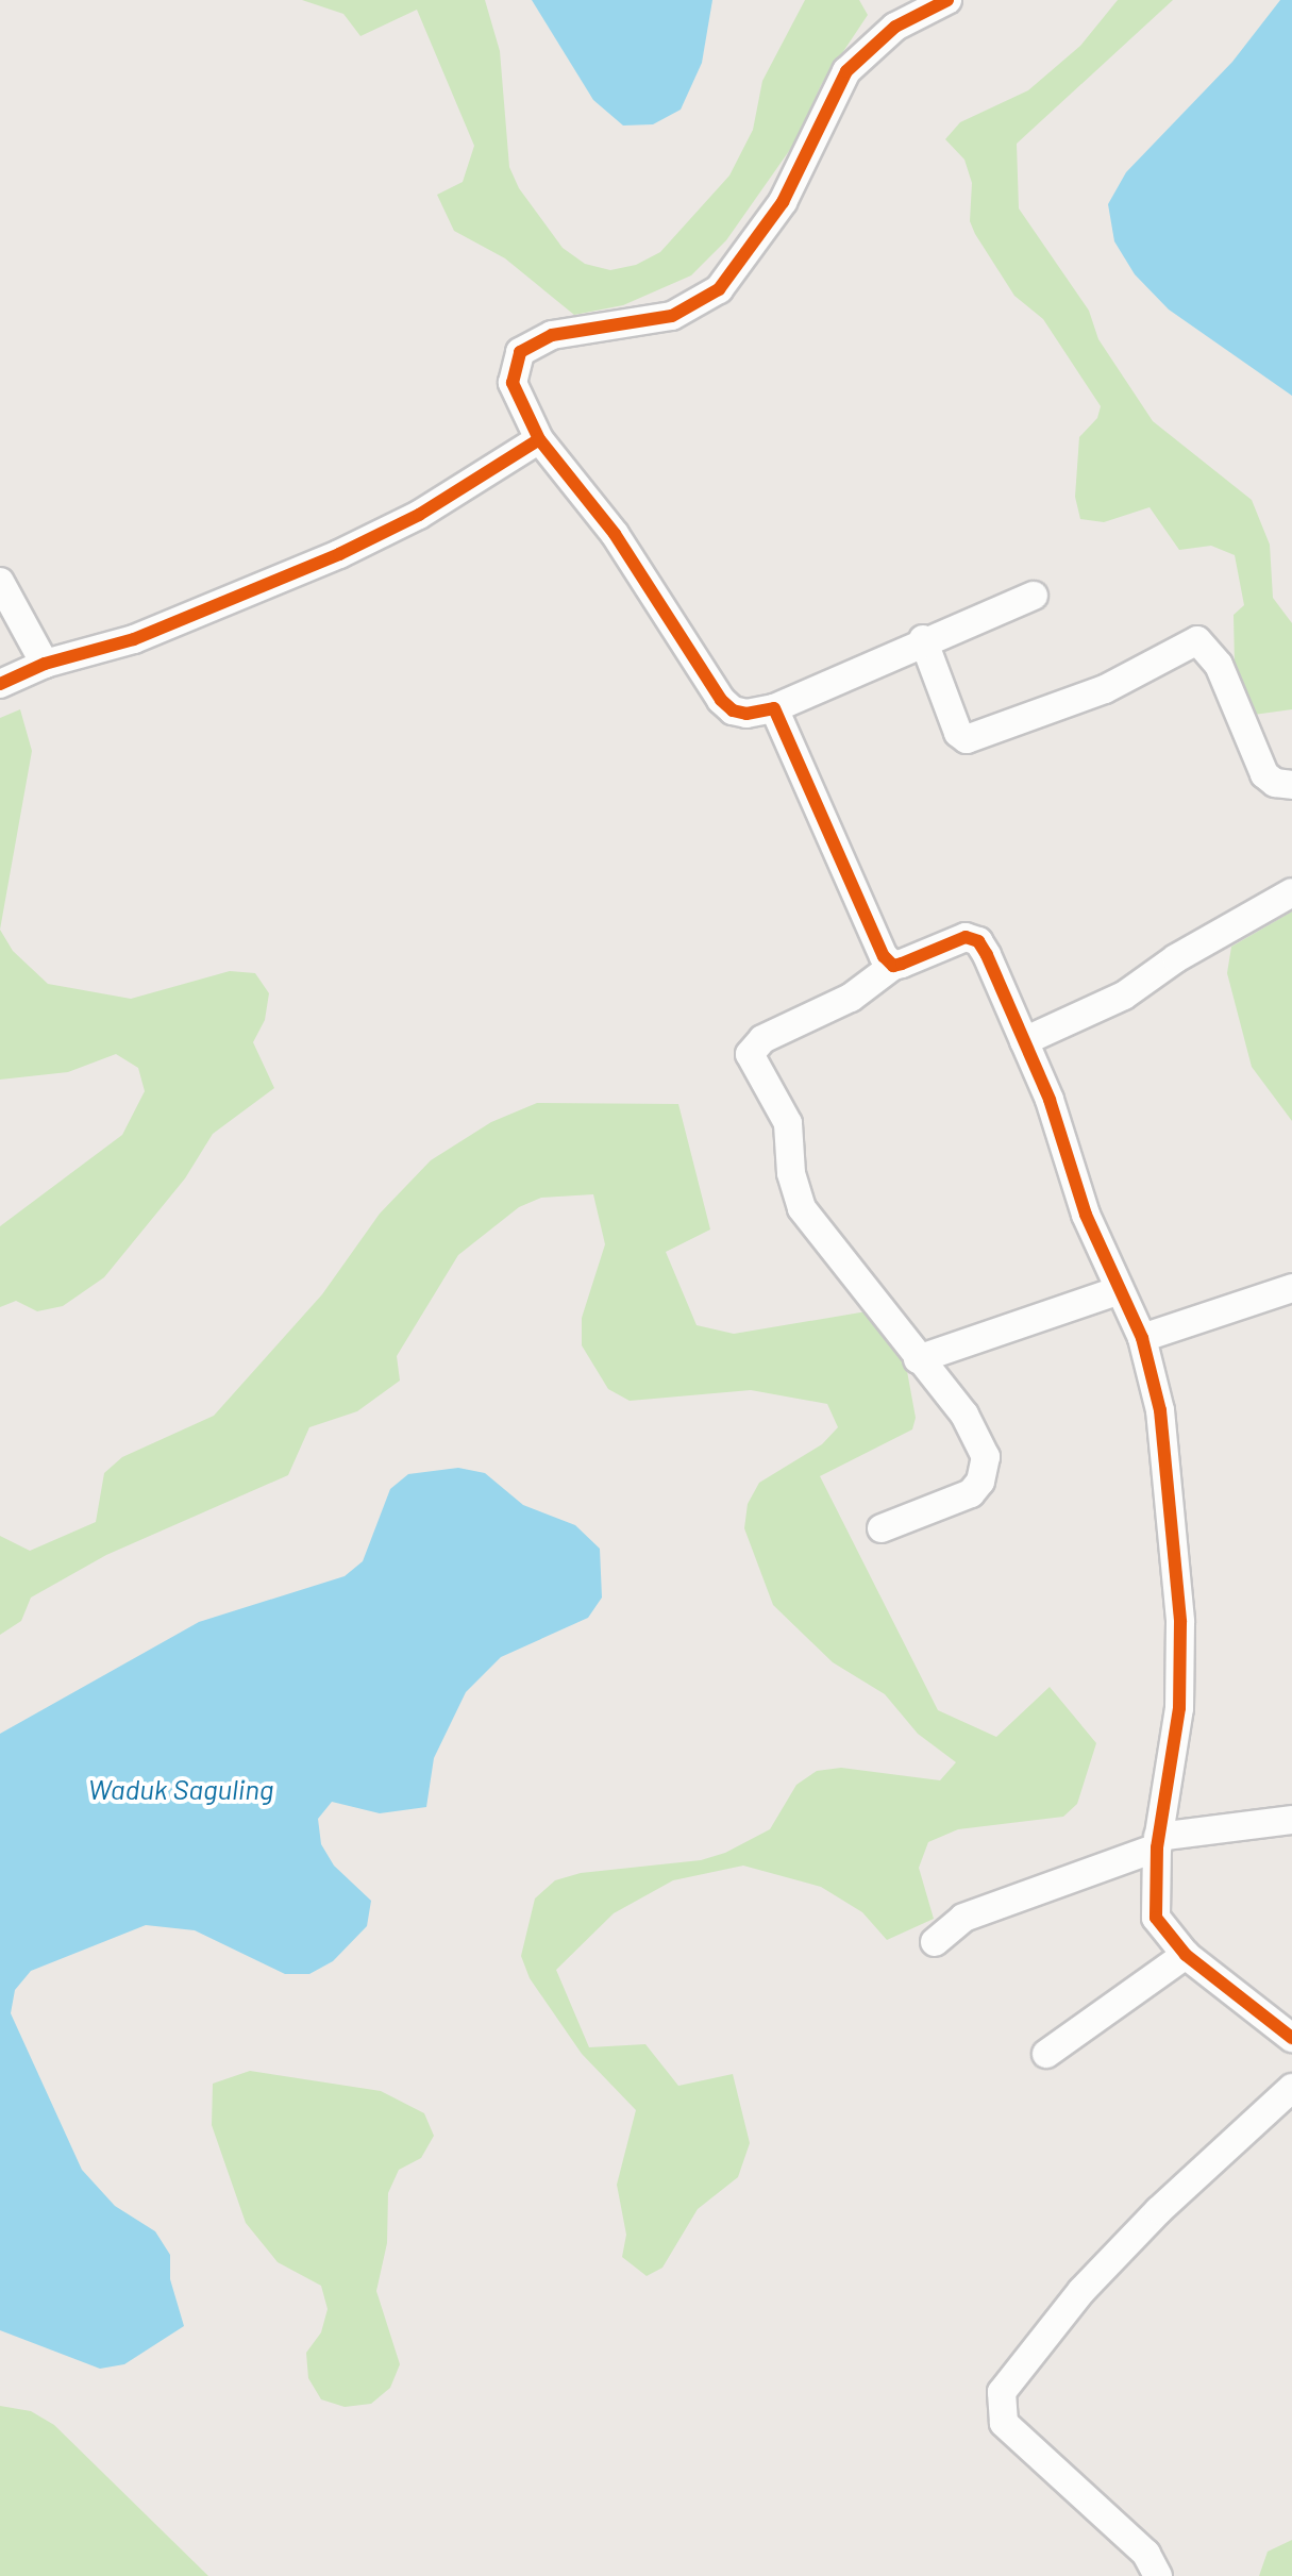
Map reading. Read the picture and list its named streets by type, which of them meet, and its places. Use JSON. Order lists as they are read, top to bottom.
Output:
{
  "water": ["Waduk Saguling"]
}
